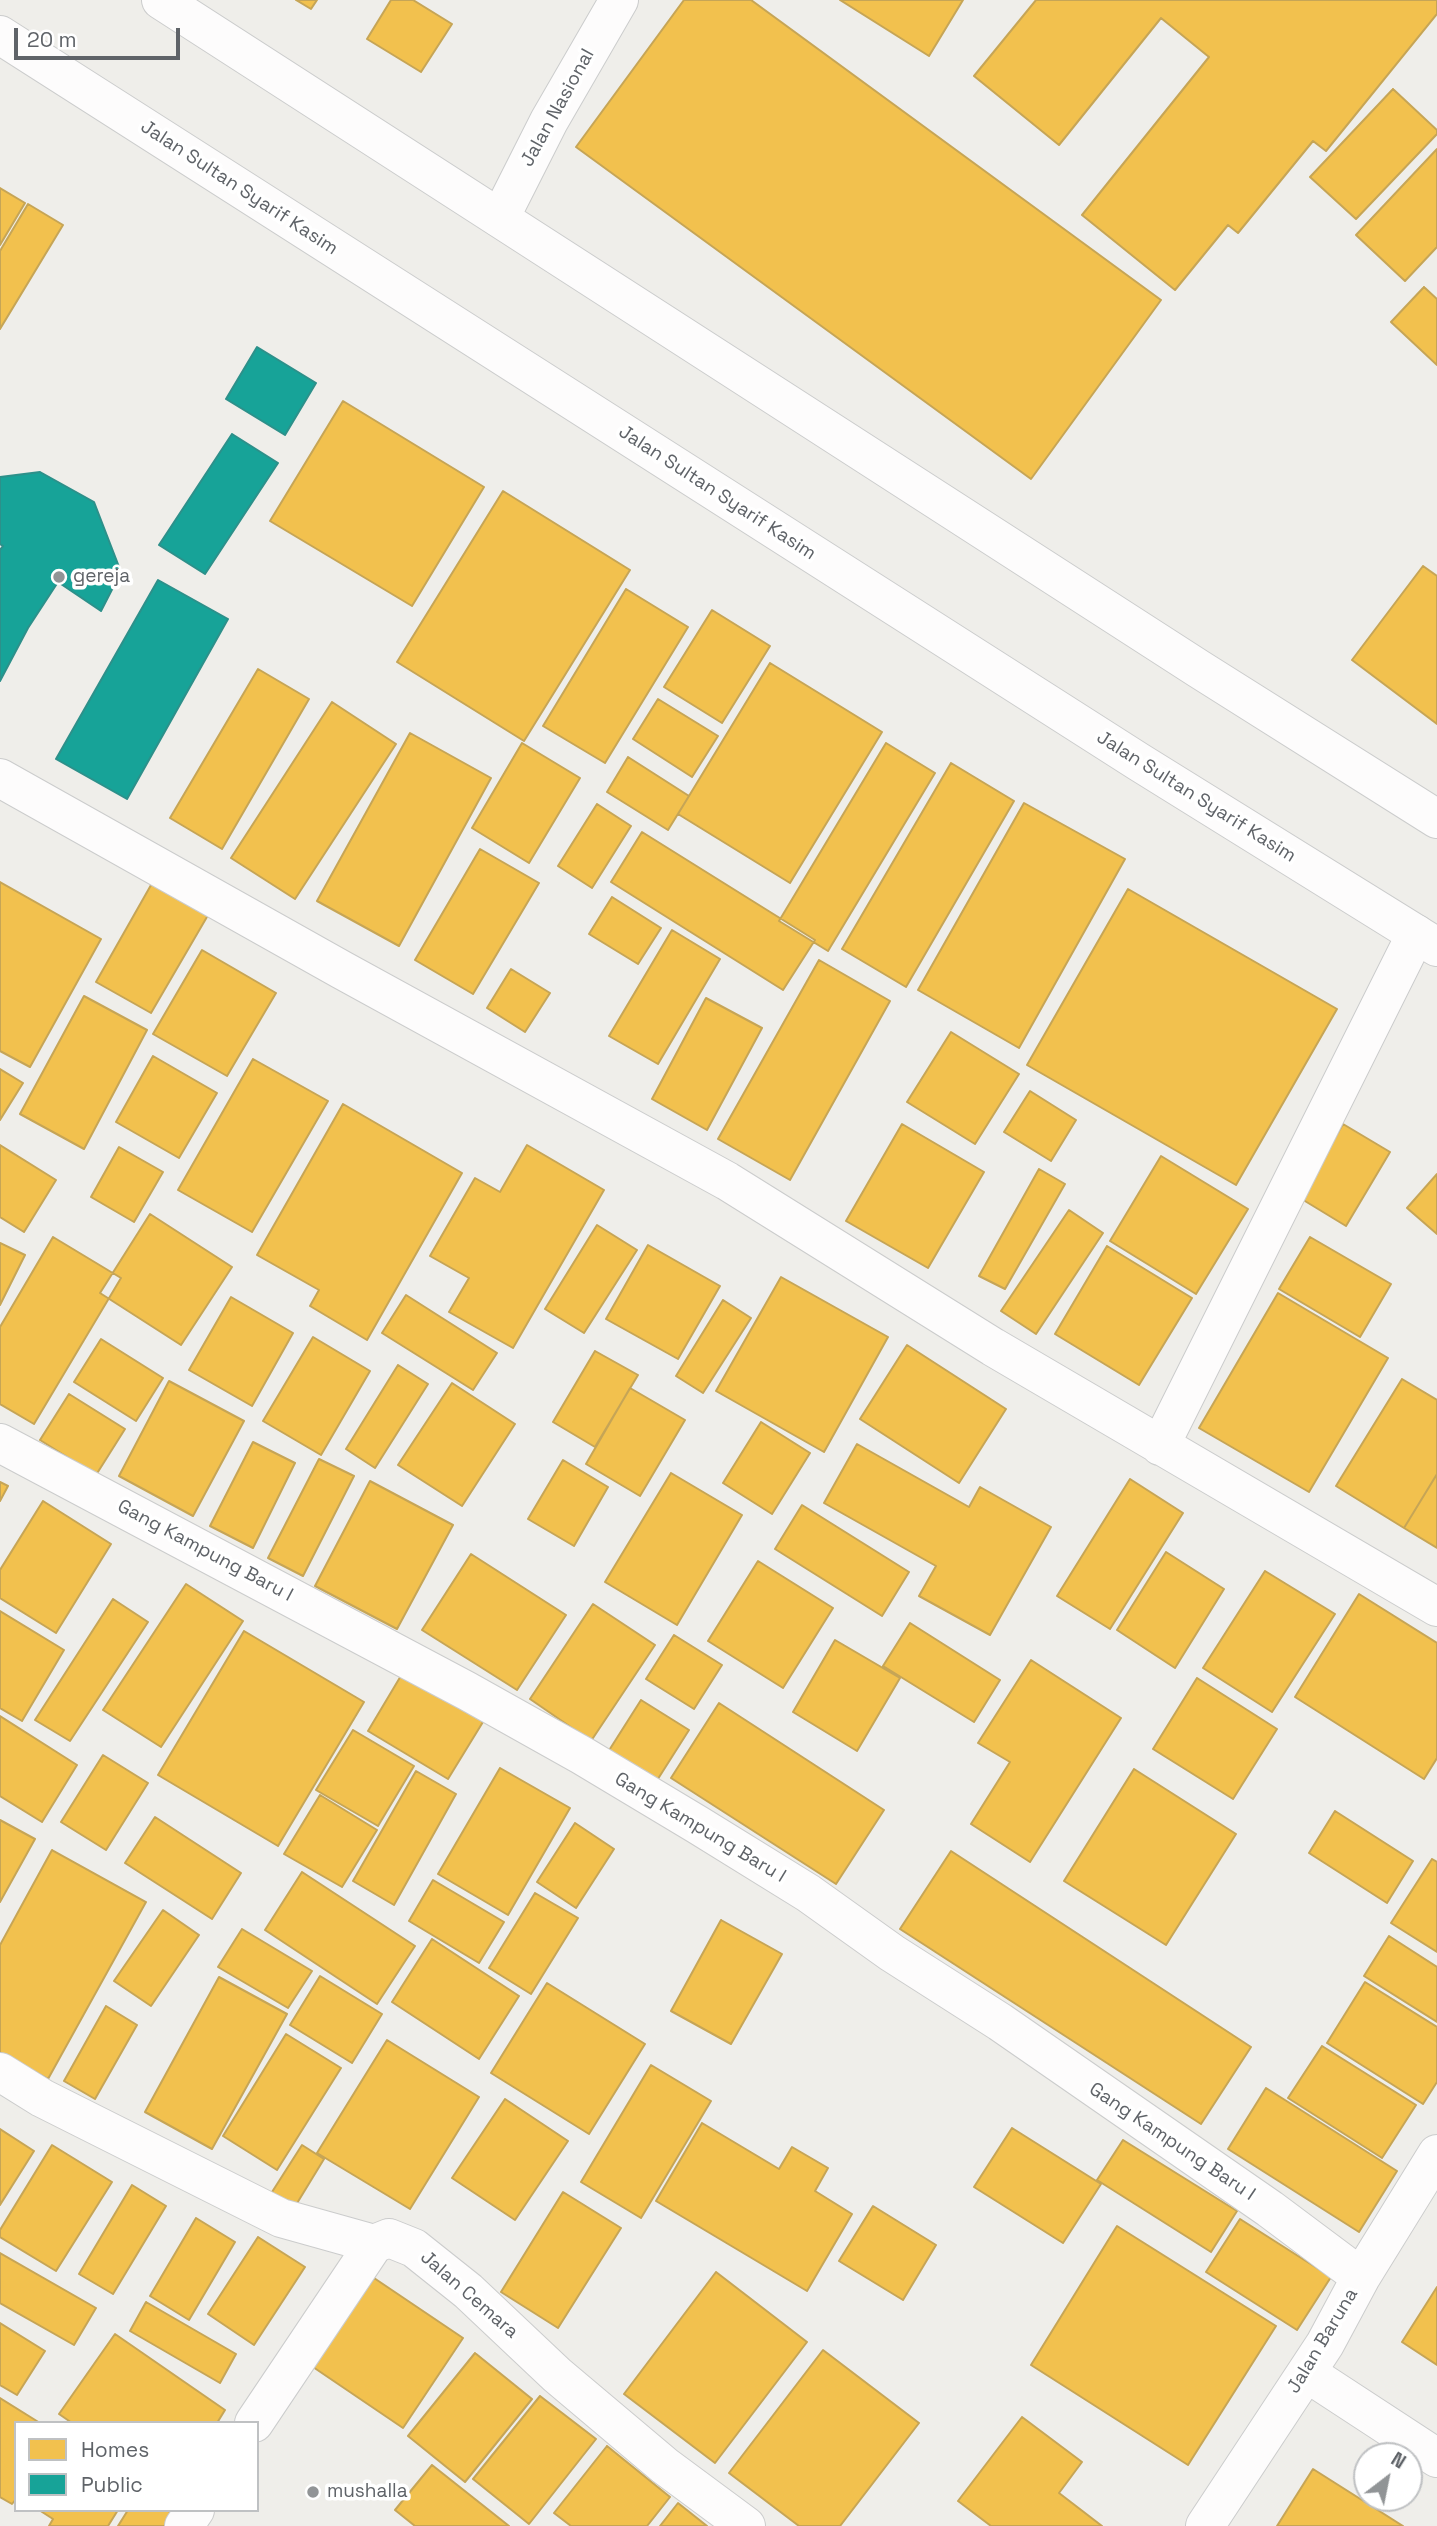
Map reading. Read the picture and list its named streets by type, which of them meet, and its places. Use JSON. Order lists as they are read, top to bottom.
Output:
{
  "streets": {
    "street": [
      "Jalan Nasional",
      "Jalan Sultan Syarif Kasim",
      "Gang Kampung Baru I",
      "Jalan Cemara",
      "Jalan Baruna"
    ]
  },
  "crossings": [
    ["Gang Kampung Baru I", "Jalan Baruna"]
  ],
  "places": ["gereja", "mushalla"],
  "legend": ["Homes", "Public"],
  "scale_bar": "20 m",
  "north": "top right"
}
